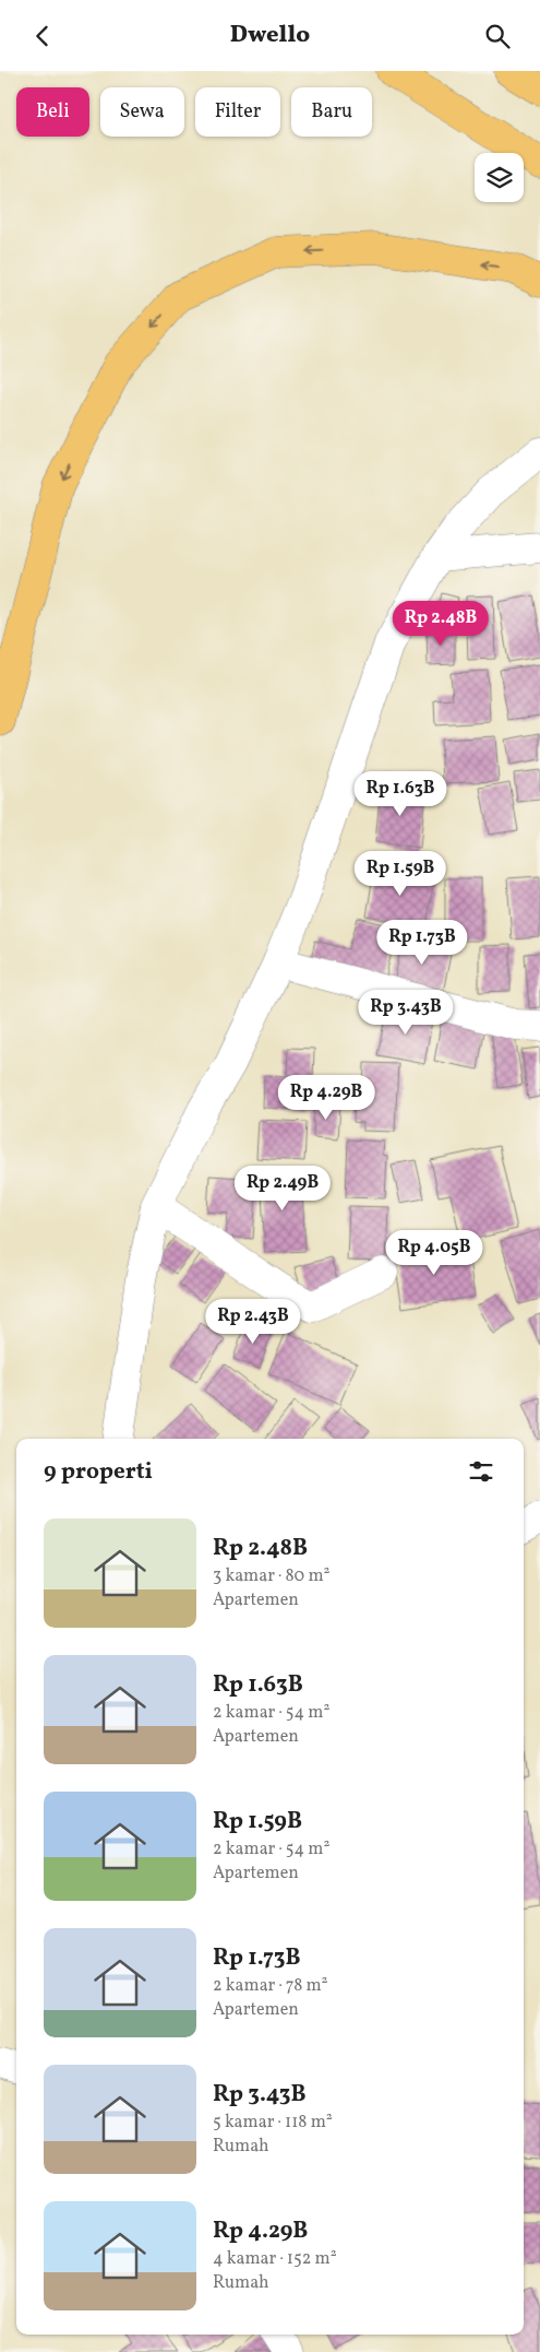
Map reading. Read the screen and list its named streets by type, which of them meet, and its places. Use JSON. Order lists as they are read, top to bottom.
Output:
{
  "page": {
    "header": "Dwello",
    "chip": [
      "Beli",
      "Sewa",
      "Filter",
      "Baru"
    ],
    "price": [
      "Rp 2.48B",
      "Rp 1.63B",
      "Rp 1.59B",
      "Rp 1.73B",
      "Rp 3.43B",
      "Rp 4.29B",
      "Rp 2.49B",
      "Rp 4.05B",
      "Rp 2.43B"
    ],
    "heading": "9 properti",
    "list": [
      {
        "name": "Rp 2.48B",
        "note": "3 kamar · 80 m² · Apartemen"
      },
      {
        "name": "Rp 1.63B",
        "note": "2 kamar · 54 m² · Apartemen"
      },
      {
        "name": "Rp 1.59B",
        "note": "2 kamar · 54 m² · Apartemen"
      },
      {
        "name": "Rp 1.73B",
        "note": "2 kamar · 78 m² · Apartemen"
      },
      {
        "name": "Rp 3.43B",
        "note": "5 kamar · 118 m² · Rumah"
      },
      {
        "name": "Rp 4.29B",
        "note": "4 kamar · 152 m² · Rumah"
      }
    ]
  }
}
